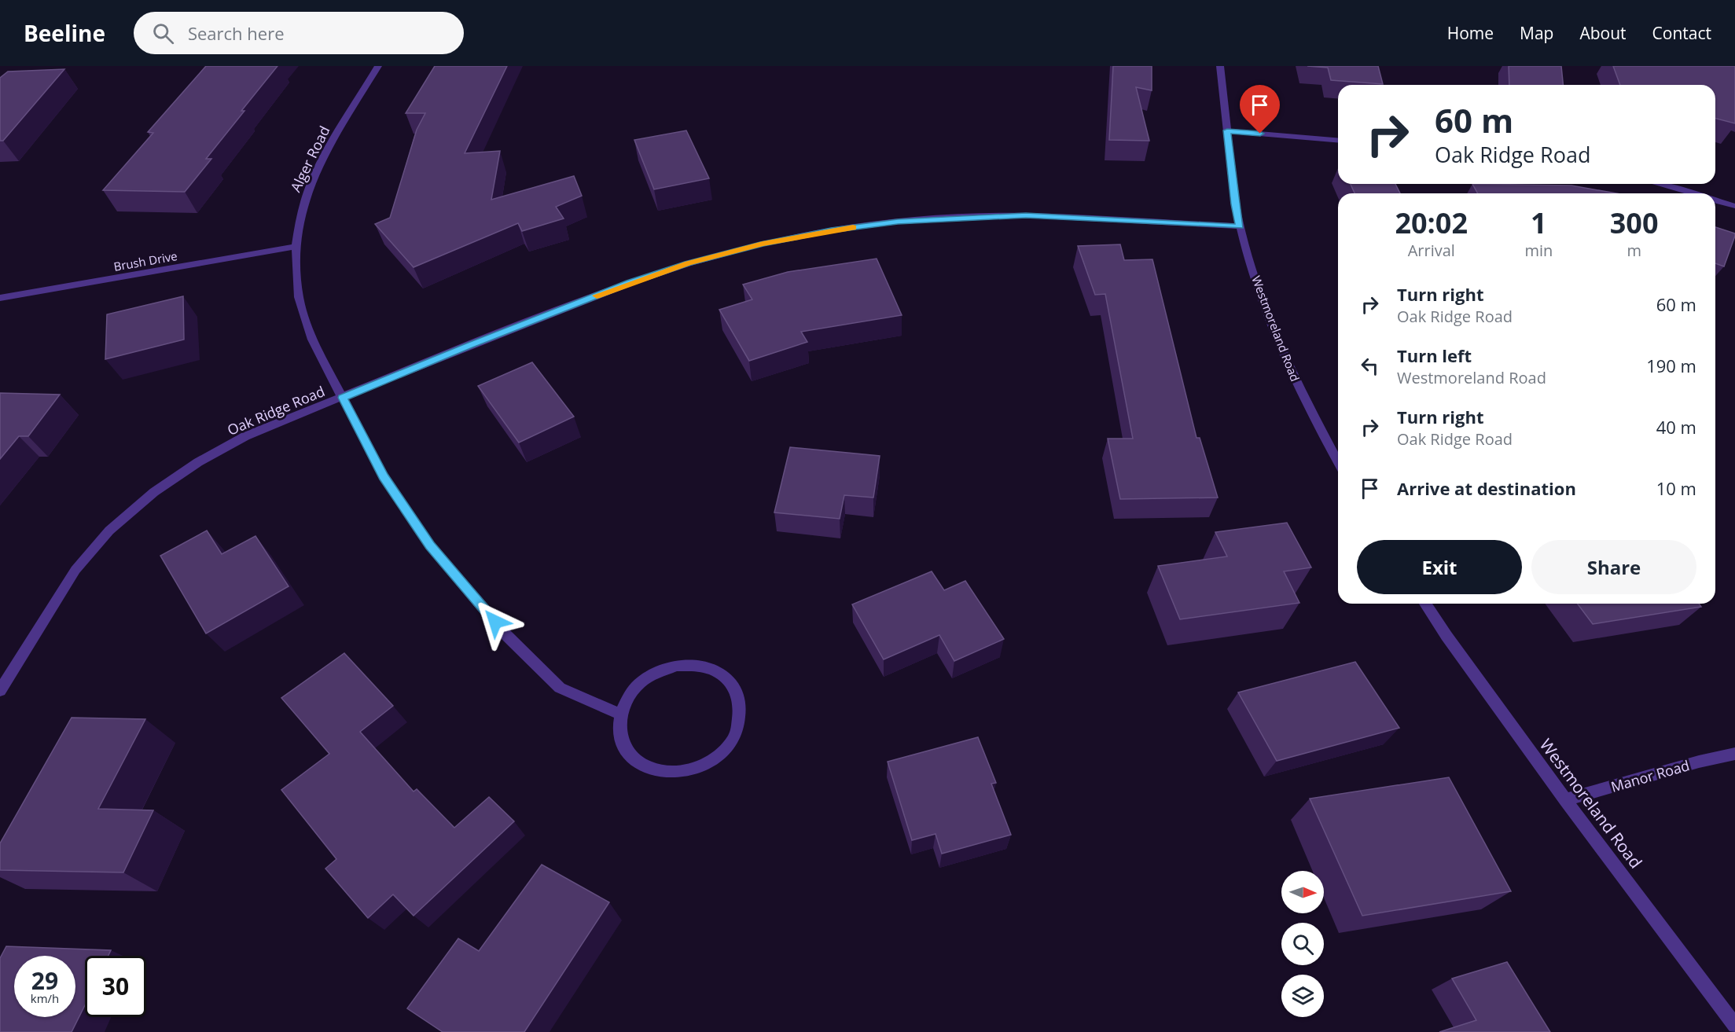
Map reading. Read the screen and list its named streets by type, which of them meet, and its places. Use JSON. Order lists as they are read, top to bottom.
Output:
{
  "streets": {
    "street": [
      "Alger Road",
      "Brush Drive",
      "Westmoreland Road",
      "Oak Ridge Road",
      "Manor Road"
    ]
  },
  "crossings": [
    ["Alger Road", "Brush Drive"],
    ["Alger Road", "Oak Ridge Road"],
    ["Westmoreland Road", "Oak Ridge Road"],
    ["Westmoreland Road", "Manor Road"]
  ],
  "north": "right",
  "page": {
    "header": "Beeline",
    "search": "Search here",
    "nav": [
      "Home",
      "Map",
      "About",
      "Contact"
    ],
    "turn": ["60 m", "Oak Ridge Road"],
    "eta": [
      "20:02",
      "Arrival",
      "1",
      "min",
      "300",
      "m"
    ],
    "list": [
      {
        "name": "Turn right",
        "note": "Oak Ridge Road",
        "value": "60 m"
      },
      {
        "name": "Turn left",
        "note": "Westmoreland Road",
        "value": "190 m"
      },
      {
        "name": "Turn right",
        "note": "Oak Ridge Road",
        "value": "40 m"
      },
      {
        "name": "Arrive at destination",
        "value": "10 m"
      }
    ],
    "buttons": ["Exit", "Share"],
    "speed": "29 km/h",
    "limit": "30"
  }
}
